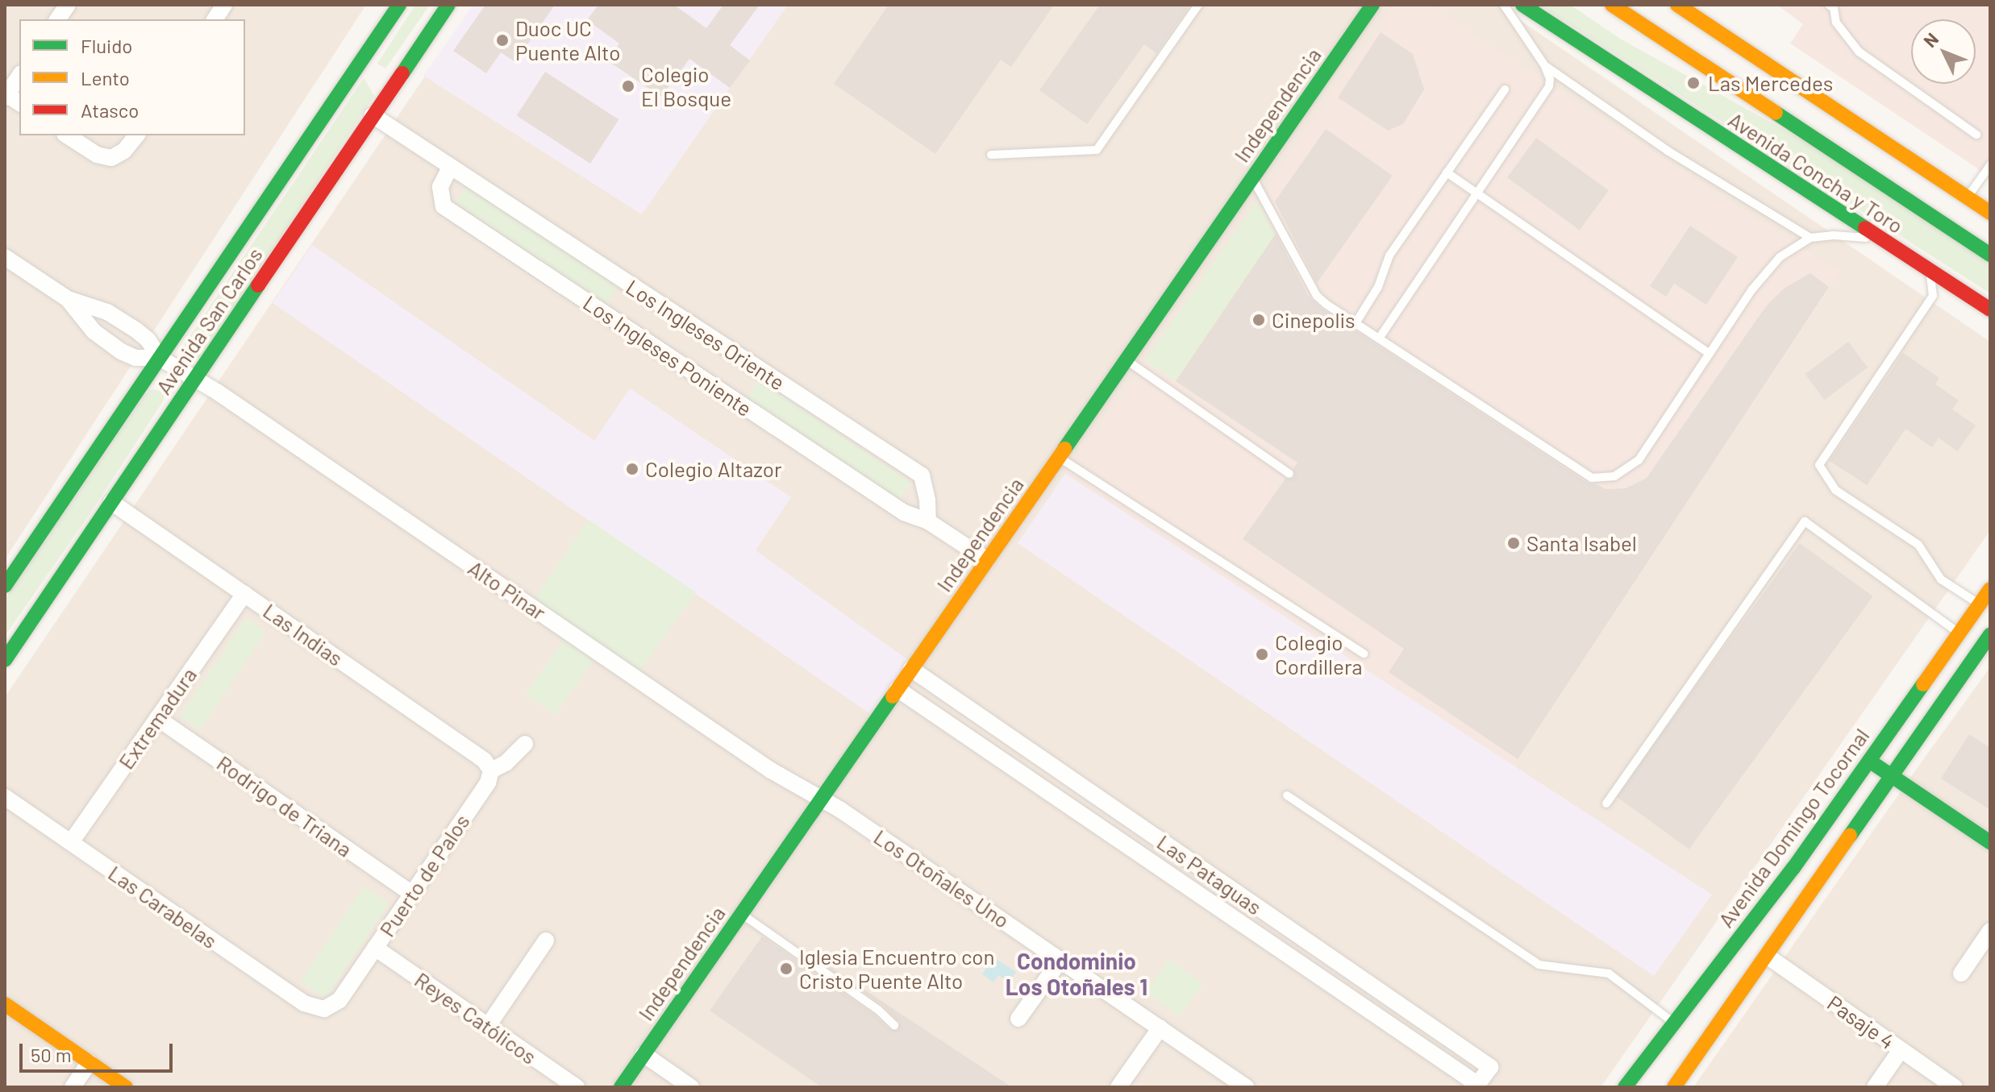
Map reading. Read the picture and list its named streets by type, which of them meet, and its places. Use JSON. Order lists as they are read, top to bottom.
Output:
{
  "streets": {
    "main road": [
      "Independencia",
      "Avenida Concha y Toro",
      "Avenida San Carlos",
      "Avenida Domingo Tocornal"
    ],
    "street": [
      "Los Ingleses Oriente",
      "Los Ingleses Poniente",
      "Alto Pinar",
      "Las Indias",
      "Extremadura",
      "Rodrigo de Triana",
      "Las Pataguas",
      "Puerto de Palos",
      "Los Otoñales Uno",
      "Las Carabelas",
      "Reyes Católicos",
      "Pasaje 4"
    ]
  },
  "crossings": [
    ["Independencia", "Los Ingleses Poniente"],
    ["Independencia", "Alto Pinar"],
    ["Independencia", "Las Pataguas"],
    ["Independencia", "Los Otoñales Uno"],
    ["Avenida San Carlos", "Los Ingleses Oriente"],
    ["Avenida San Carlos", "Alto Pinar"],
    ["Avenida San Carlos", "Las Indias"],
    ["Los Ingleses Oriente", "Los Ingleses Poniente"],
    ["Alto Pinar", "Los Otoñales Uno"],
    ["Las Indias", "Extremadura"],
    ["Las Indias", "Puerto de Palos"],
    ["Extremadura", "Rodrigo de Triana"],
    ["Extremadura", "Las Carabelas"],
    ["Rodrigo de Triana", "Puerto de Palos"],
    ["Puerto de Palos", "Las Carabelas"],
    ["Puerto de Palos", "Reyes Católicos"]
  ],
  "districts": ["Condominio Los Otoñales 1"],
  "places": [
    "Duoc UC Puente Alto",
    "Las Mercedes",
    "Colegio El Bosque",
    "Cinepolis",
    "Colegio Altazor",
    "Santa Isabel",
    "Colegio Cordillera",
    "Iglesia Encuentro con Cristo Puente Alto"
  ],
  "legend": ["Fluido", "Lento", "Atasco"],
  "scale_bar": "50 m",
  "north": "top left"
}
